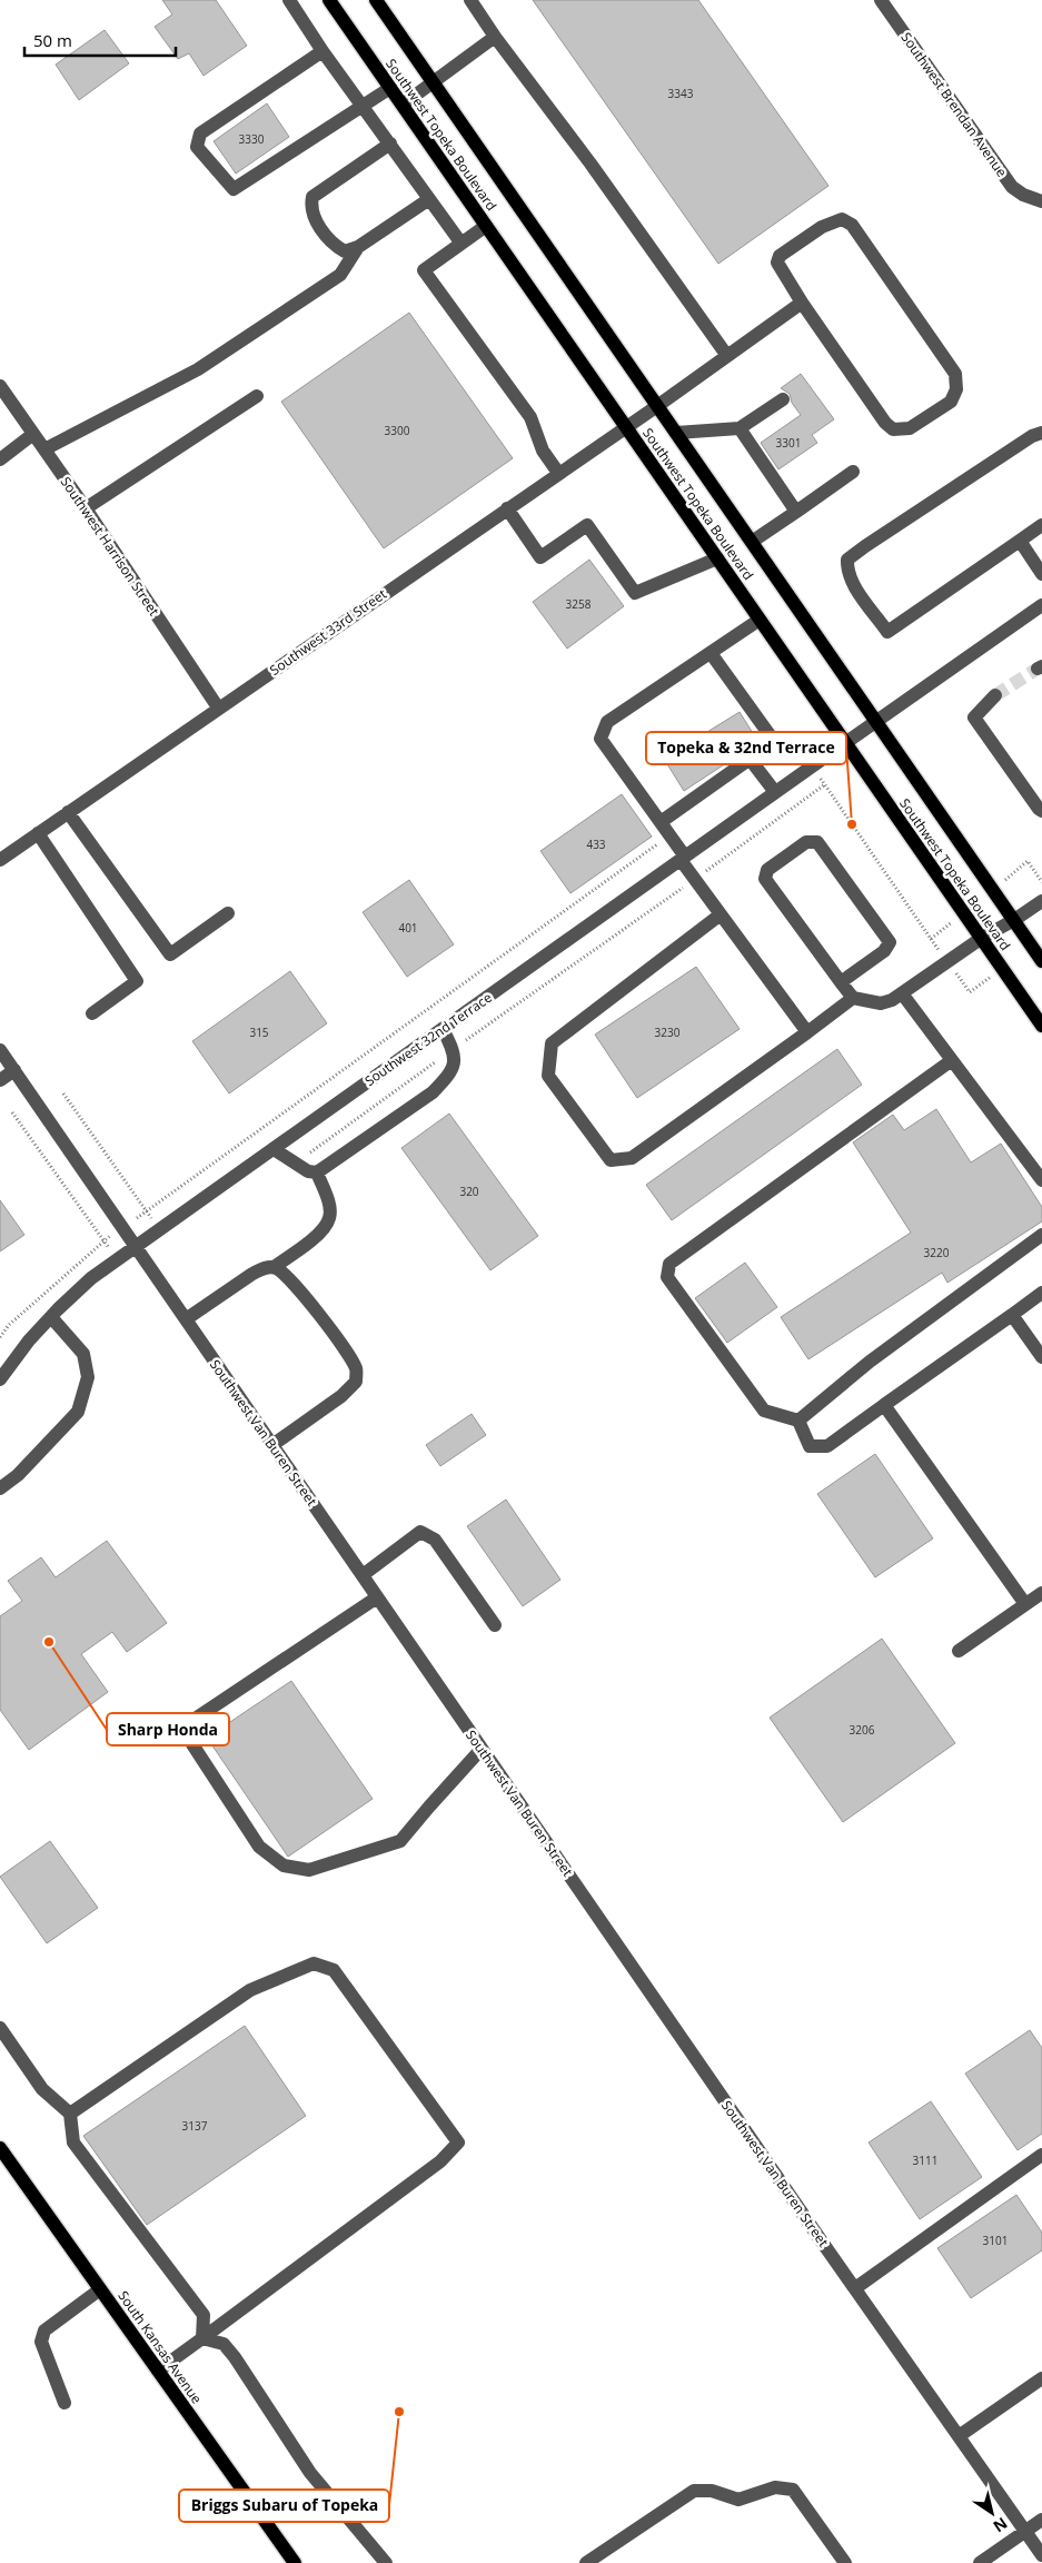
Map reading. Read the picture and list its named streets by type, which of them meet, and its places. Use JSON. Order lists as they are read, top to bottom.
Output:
{
  "streets": {
    "main road": ["Southwest Topeka Boulevard", "South Kansas Avenue"],
    "street": [
      "Southwest Brendan Avenue",
      "Southwest Harrison Street",
      "Southwest 33rd Street",
      "Southwest 32nd Terrace",
      "Southwest Van Buren Street"
    ]
  },
  "crossings": [
    ["Southwest Topeka Boulevard", "Southwest 33rd Street"],
    ["Southwest Topeka Boulevard", "Southwest 32nd Terrace"],
    ["Southwest Harrison Street", "Southwest 33rd Street"],
    ["Southwest 32nd Terrace", "Southwest Van Buren Street"]
  ],
  "places": ["Topeka & 32nd Terrace", "Sharp Honda", "Briggs Subaru of Topeka"],
  "house_numbers": [
    "3343",
    "3330",
    "3300",
    "3301",
    "3258",
    "433",
    "401",
    "315",
    "3230",
    "320",
    "3220",
    "3206",
    "3137",
    "3111",
    "3101"
  ],
  "scale_bar": "50 m",
  "north": "bottom right"
}
